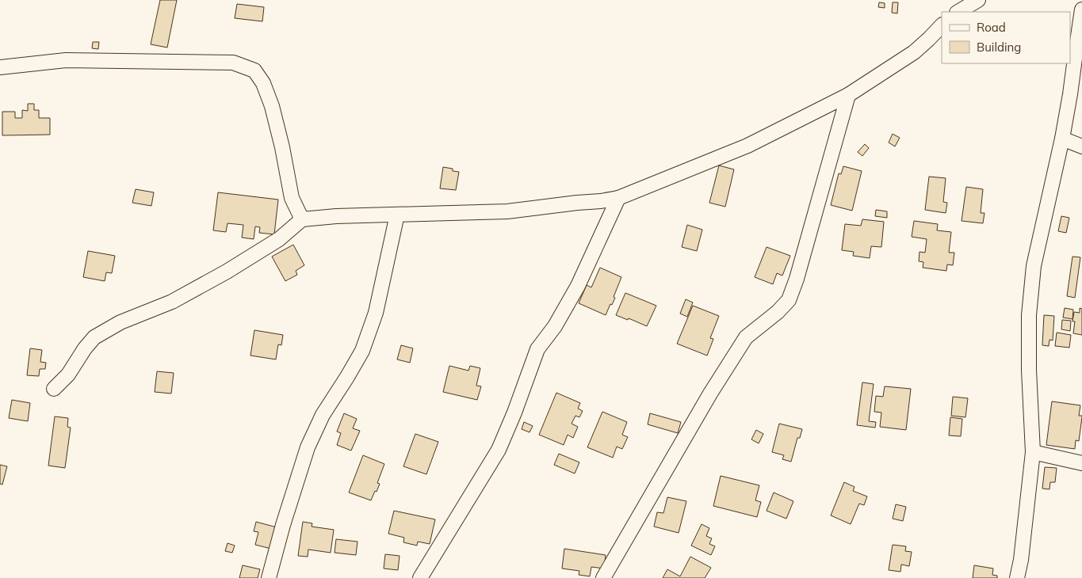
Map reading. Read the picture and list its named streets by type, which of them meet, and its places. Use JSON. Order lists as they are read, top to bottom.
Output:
{
  "legend": ["Road", "Building"]
}
